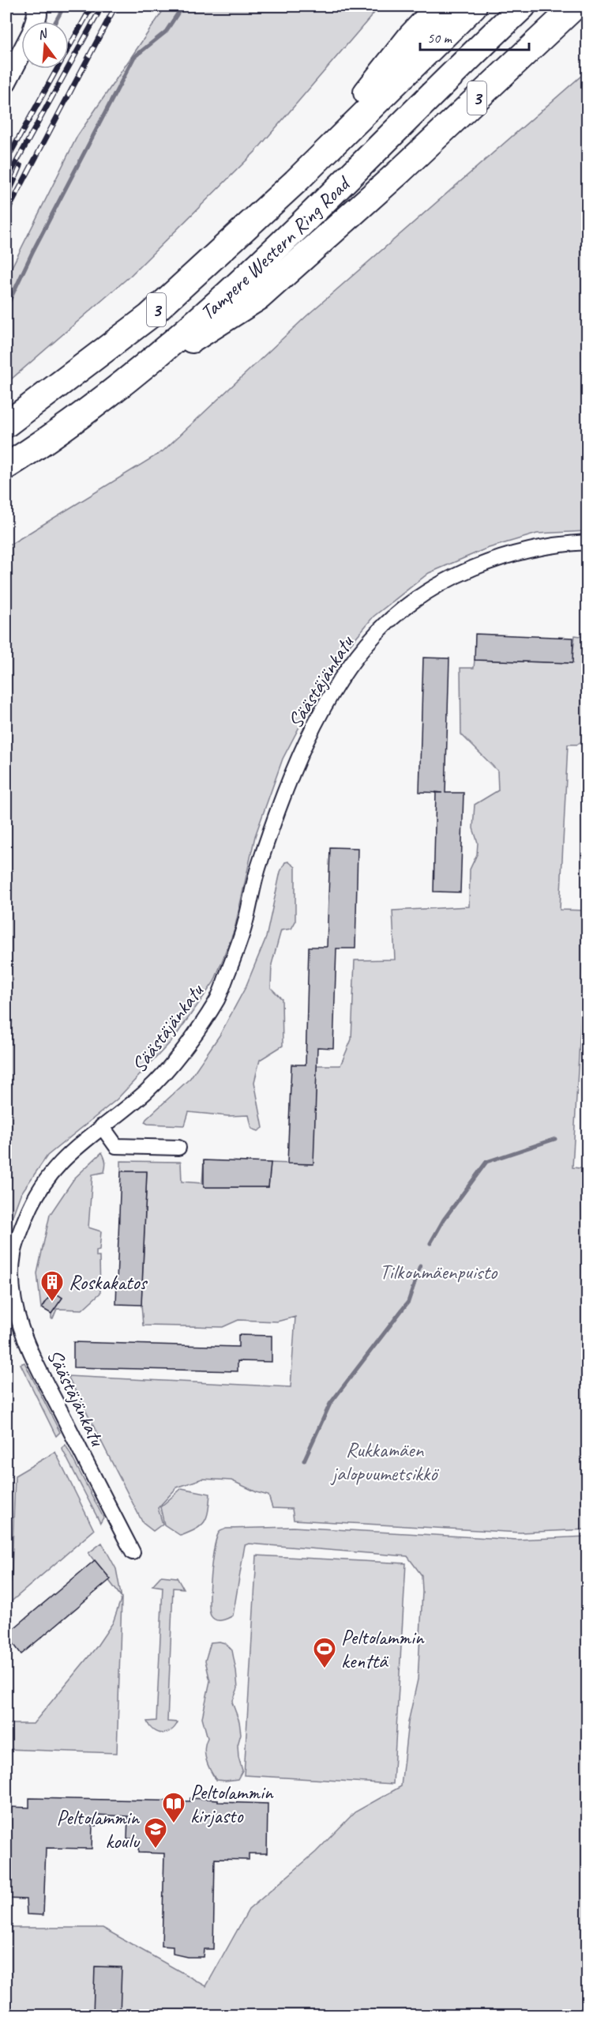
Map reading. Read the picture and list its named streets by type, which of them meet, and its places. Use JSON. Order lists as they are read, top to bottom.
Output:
{
  "streets": {
    "highway": ["3", "Tampere Western Ring Road"],
    "street": ["Säästäjänkatu"]
  },
  "crossings": [
    ["3", "Tampere Western Ring Road"]
  ],
  "parks": ["Tilkonmäenpuisto", "Rukkamäen jalopuumetsikkö"],
  "places": {
    "building": ["Roskakatos"],
    "sports": ["Peltolammin kenttä"],
    "library": ["Peltolammin kirjasto"],
    "school or university": ["Peltolammin koulu"]
  },
  "scale_bar": "50 m",
  "north": "top"
}
